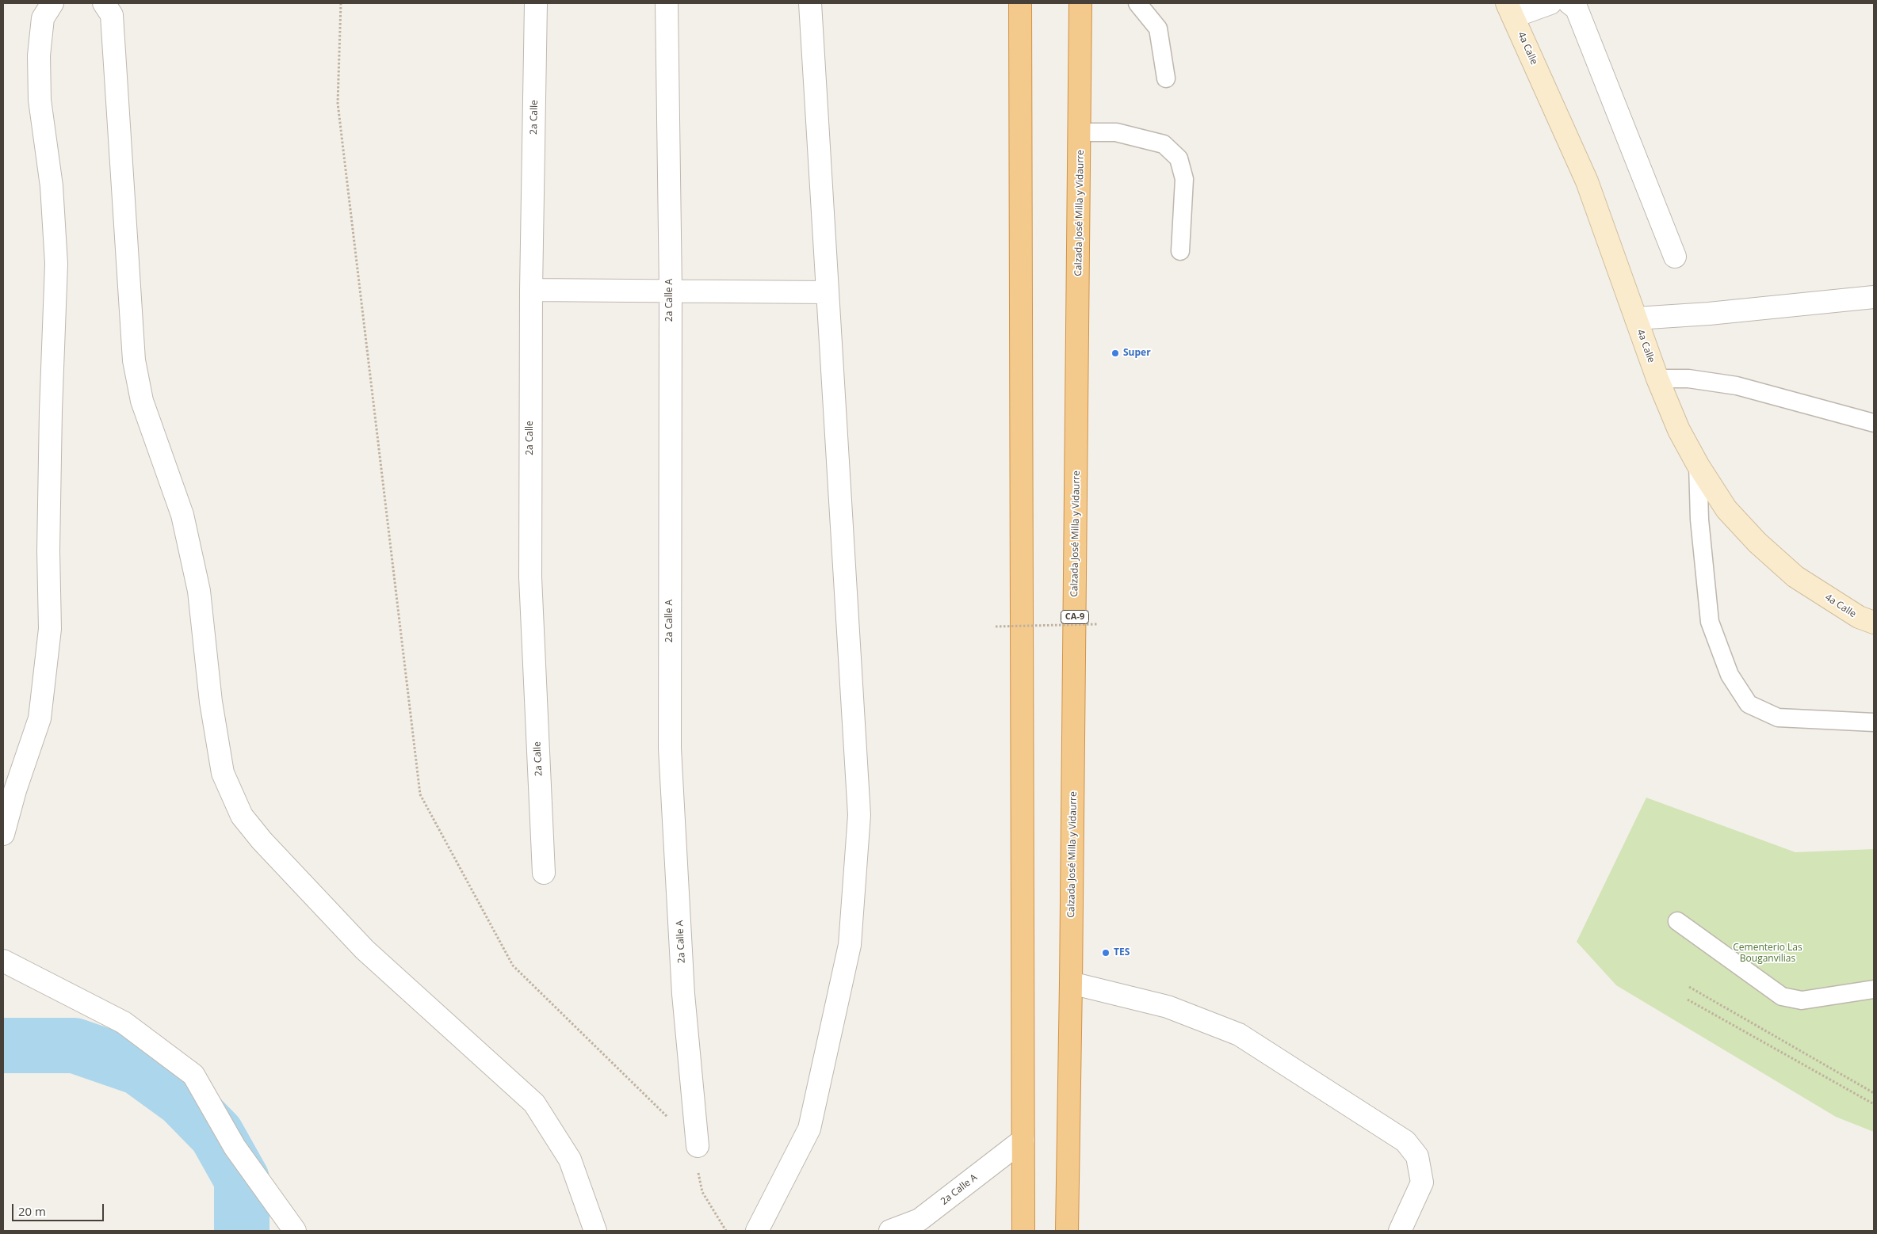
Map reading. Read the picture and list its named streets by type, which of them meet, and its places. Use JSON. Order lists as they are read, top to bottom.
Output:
{
  "streets": {
    "highway": ["Calzada José Milla y Vidaurre", "CA-9"],
    "main road": ["4a Calle"],
    "street": ["2a Calle", "2a Calle A"]
  },
  "parks": ["Cementerio Las Bouganvilias"],
  "places": ["Super", "TES"],
  "scale_bar": "20 m"
}
